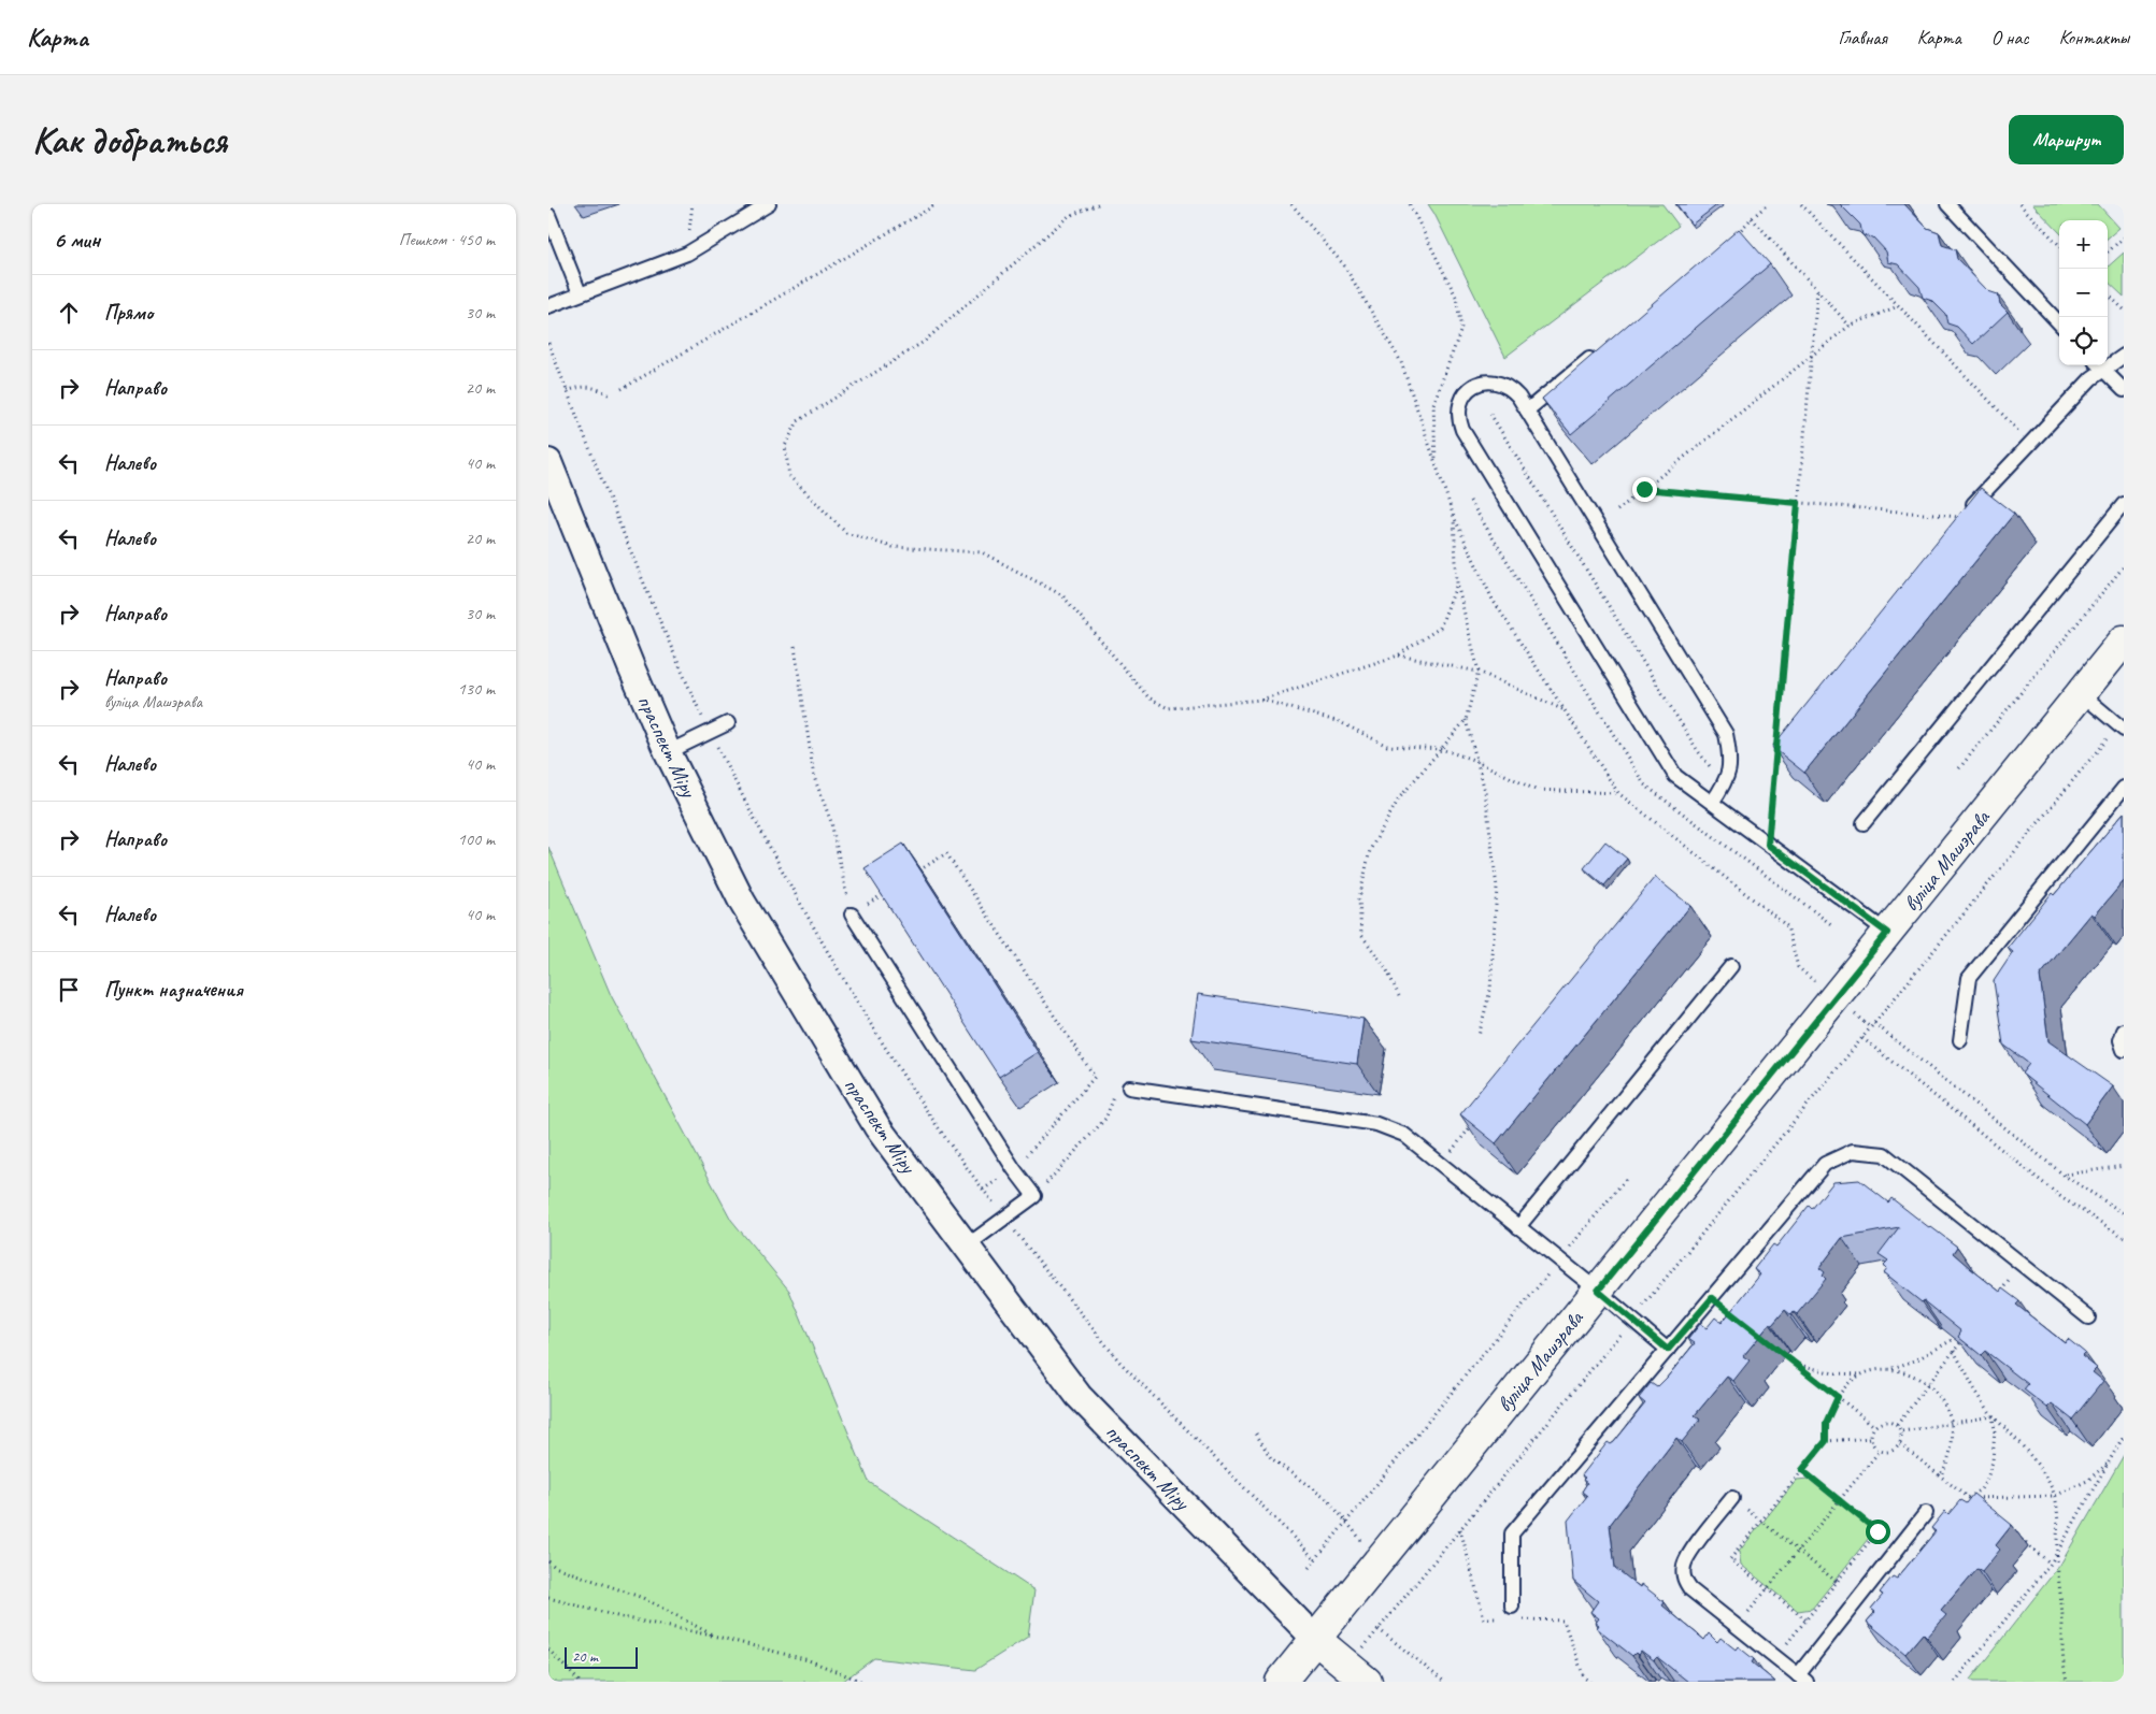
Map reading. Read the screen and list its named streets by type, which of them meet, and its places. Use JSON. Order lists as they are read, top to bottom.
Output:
{
  "streets": {
    "street": ["праспект Міру", "вуліца Машэрава"]
  },
  "crossings": [
    ["праспект Міру", "вуліца Машэрава"]
  ],
  "scale_bar": "20 m",
  "page": {
    "header": "Карта",
    "nav": [
      "Главная",
      "Карта",
      "О нас",
      "Контакты"
    ],
    "buttons": "Маршрут",
    "title": "Как добраться",
    "heading": ["6 мин", "Пешком · 450 m"],
    "map_buttons": ["+", "−"],
    "list": [
      ["Прямо", "30 m"],
      ["Направо", "20 m"],
      ["Налево", "40 m"],
      ["Налево", "20 m"],
      ["Направо", "30 m"],
      ["Направо", "вуліца Машэрава", "130 m"],
      ["Налево", "40 m"],
      ["Направо", "100 m"],
      ["Налево", "40 m"],
      "Пункт назначения"
    ],
    "scale": "20 m"
  }
}
